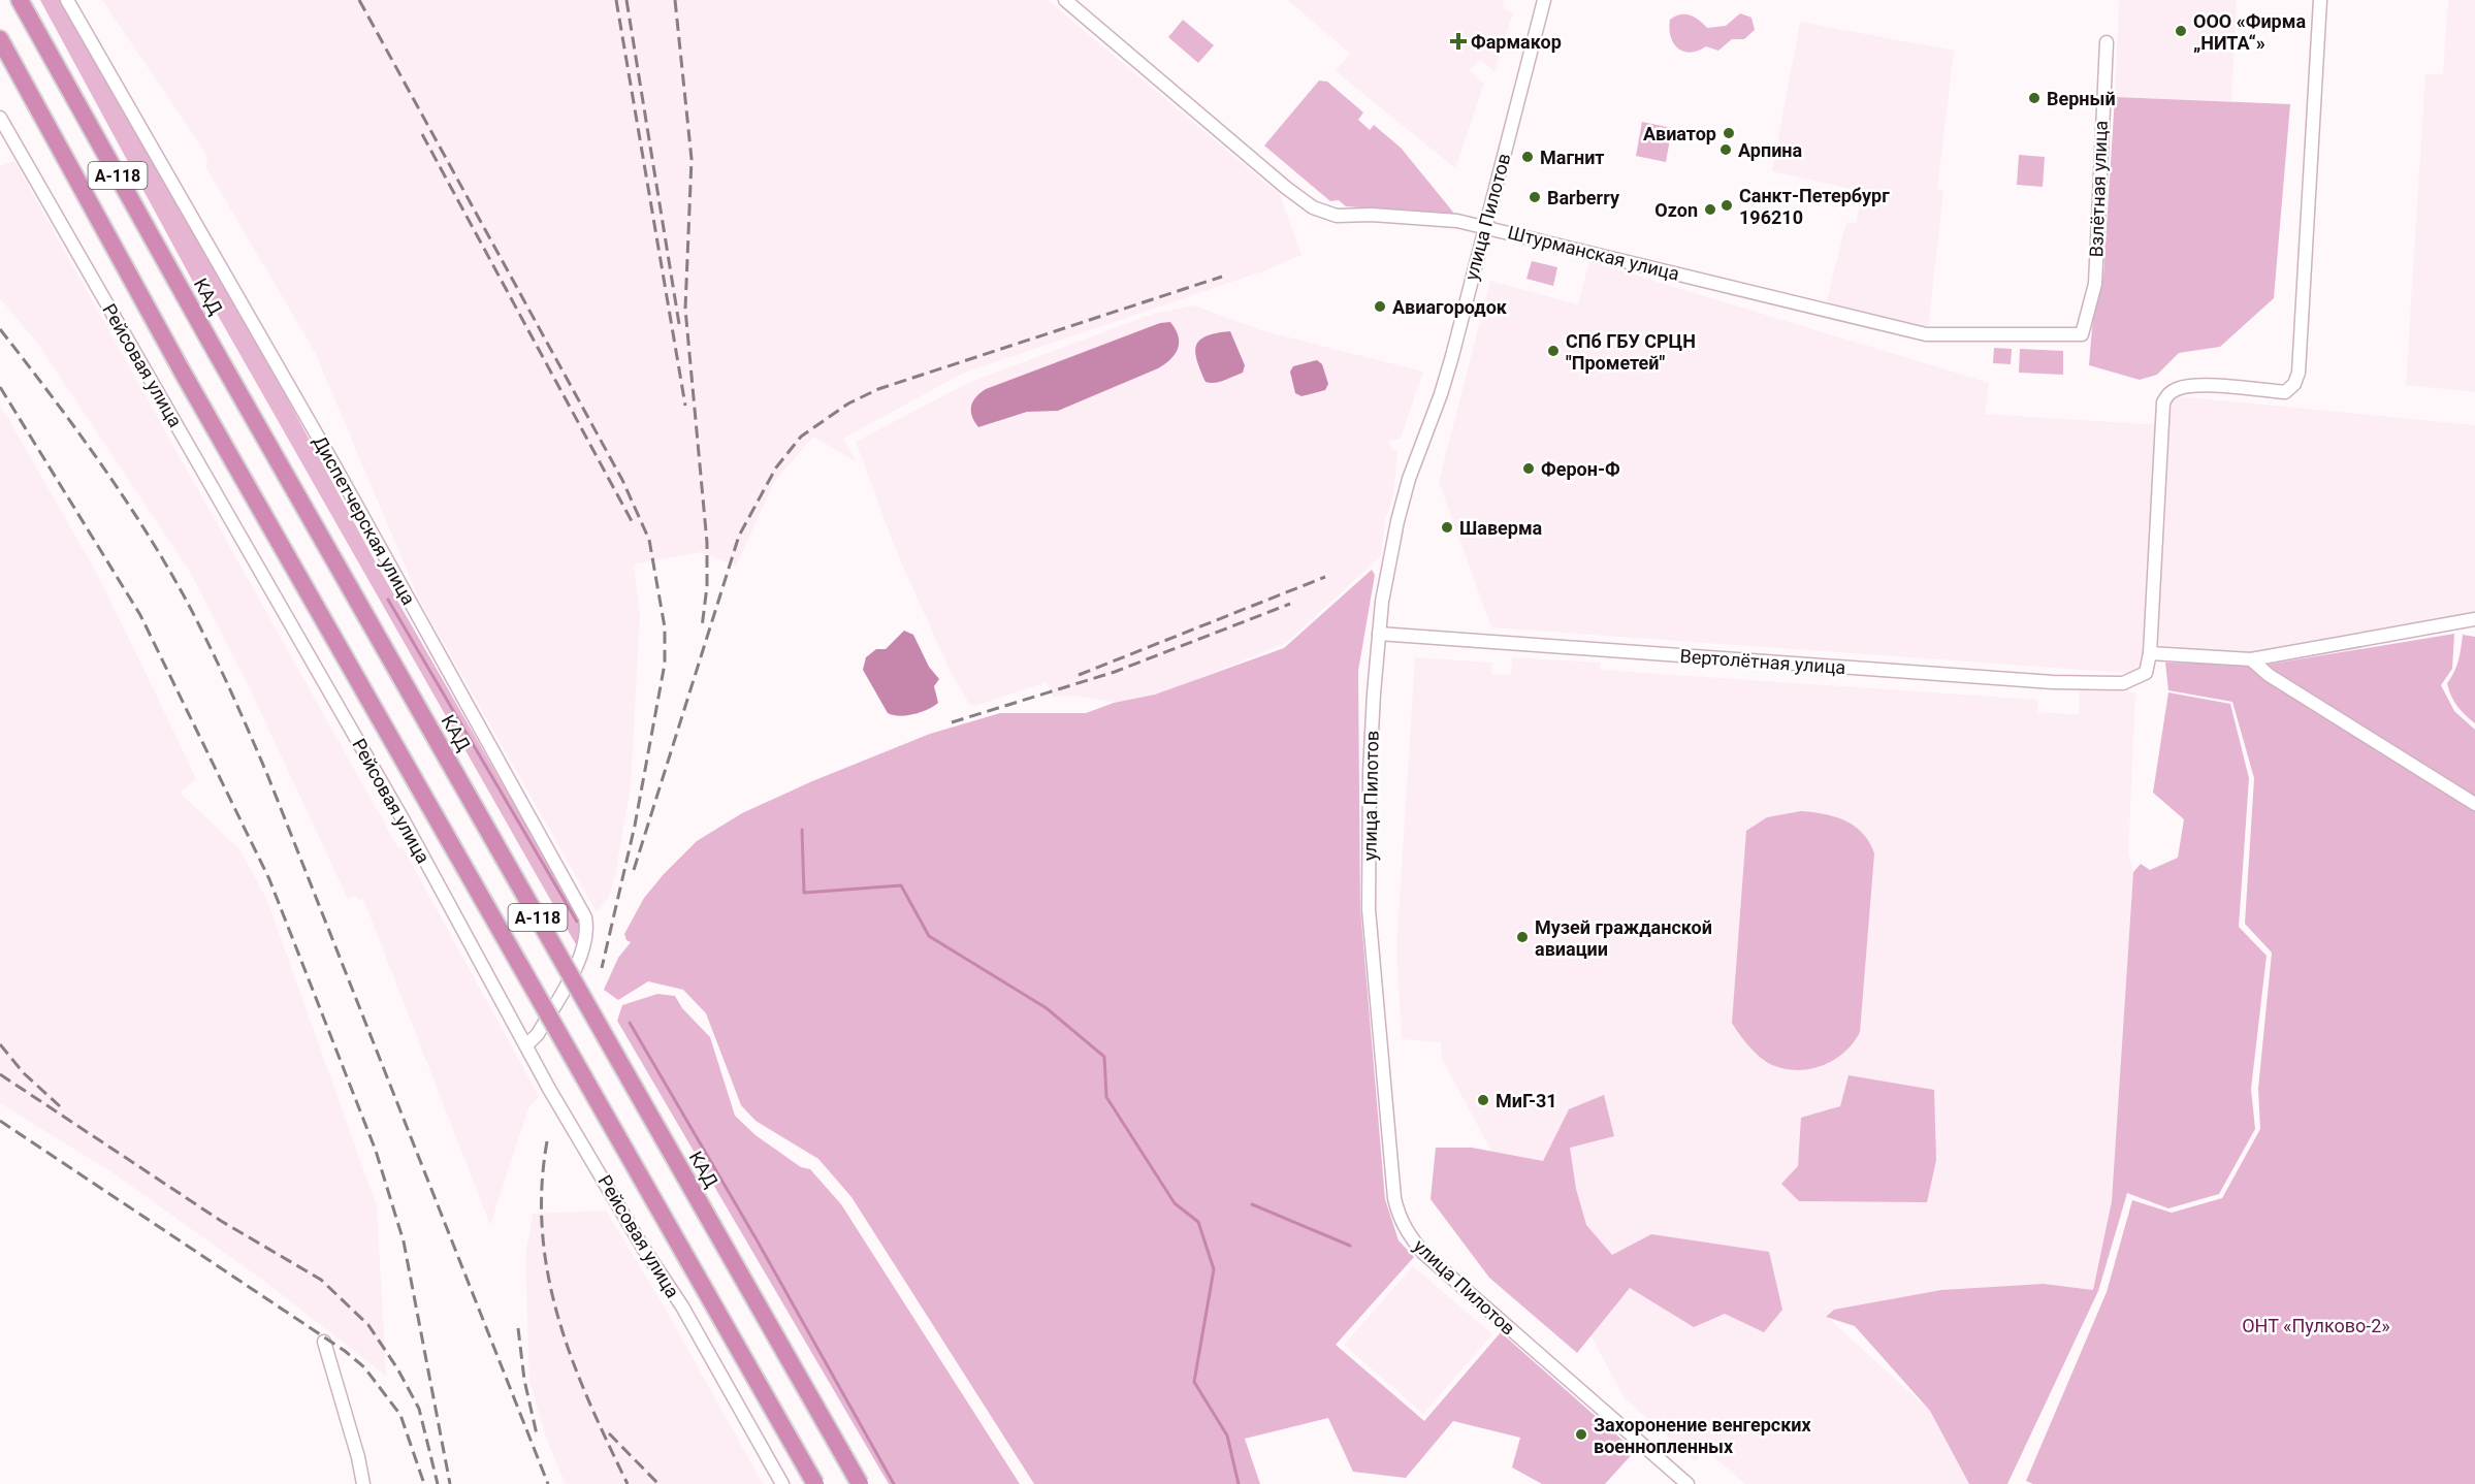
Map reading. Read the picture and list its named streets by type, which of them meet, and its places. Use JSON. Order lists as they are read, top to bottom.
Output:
{
  "streets": {
    "highway": ["А-118", "КАД"],
    "street": [
      "Взлётная улица",
      "улица Пилотов",
      "Штурманская улица",
      "Рейсовая улица",
      "Диспетчерская улица",
      "Вертолётная улица"
    ]
  },
  "crossings": [
    ["Взлётная улица", "Штурманская улица"],
    ["улица Пилотов", "Штурманская улица"],
    ["улица Пилотов", "Вертолётная улица"],
    ["Рейсовая улица", "Диспетчерская улица"]
  ],
  "parks": ["ОНТ «Пулково-2»"],
  "places": {
    "other": [
      "ООО «Фирма „НИТА“»",
      "Верный",
      "Авиатор",
      "Арпина",
      "Магнит",
      "Barberry",
      "Санкт-Петербург 196210",
      "Ozon",
      "Авиагородок",
      "СПб ГБУ СРЦН \"Прометей\"",
      "Ферон-Ф",
      "Шаверма",
      "Музей гражданской авиации",
      "МиГ-31",
      "Захоронение венгерских военнопленных"
    ],
    "health": ["Фармакор"]
  }
}
